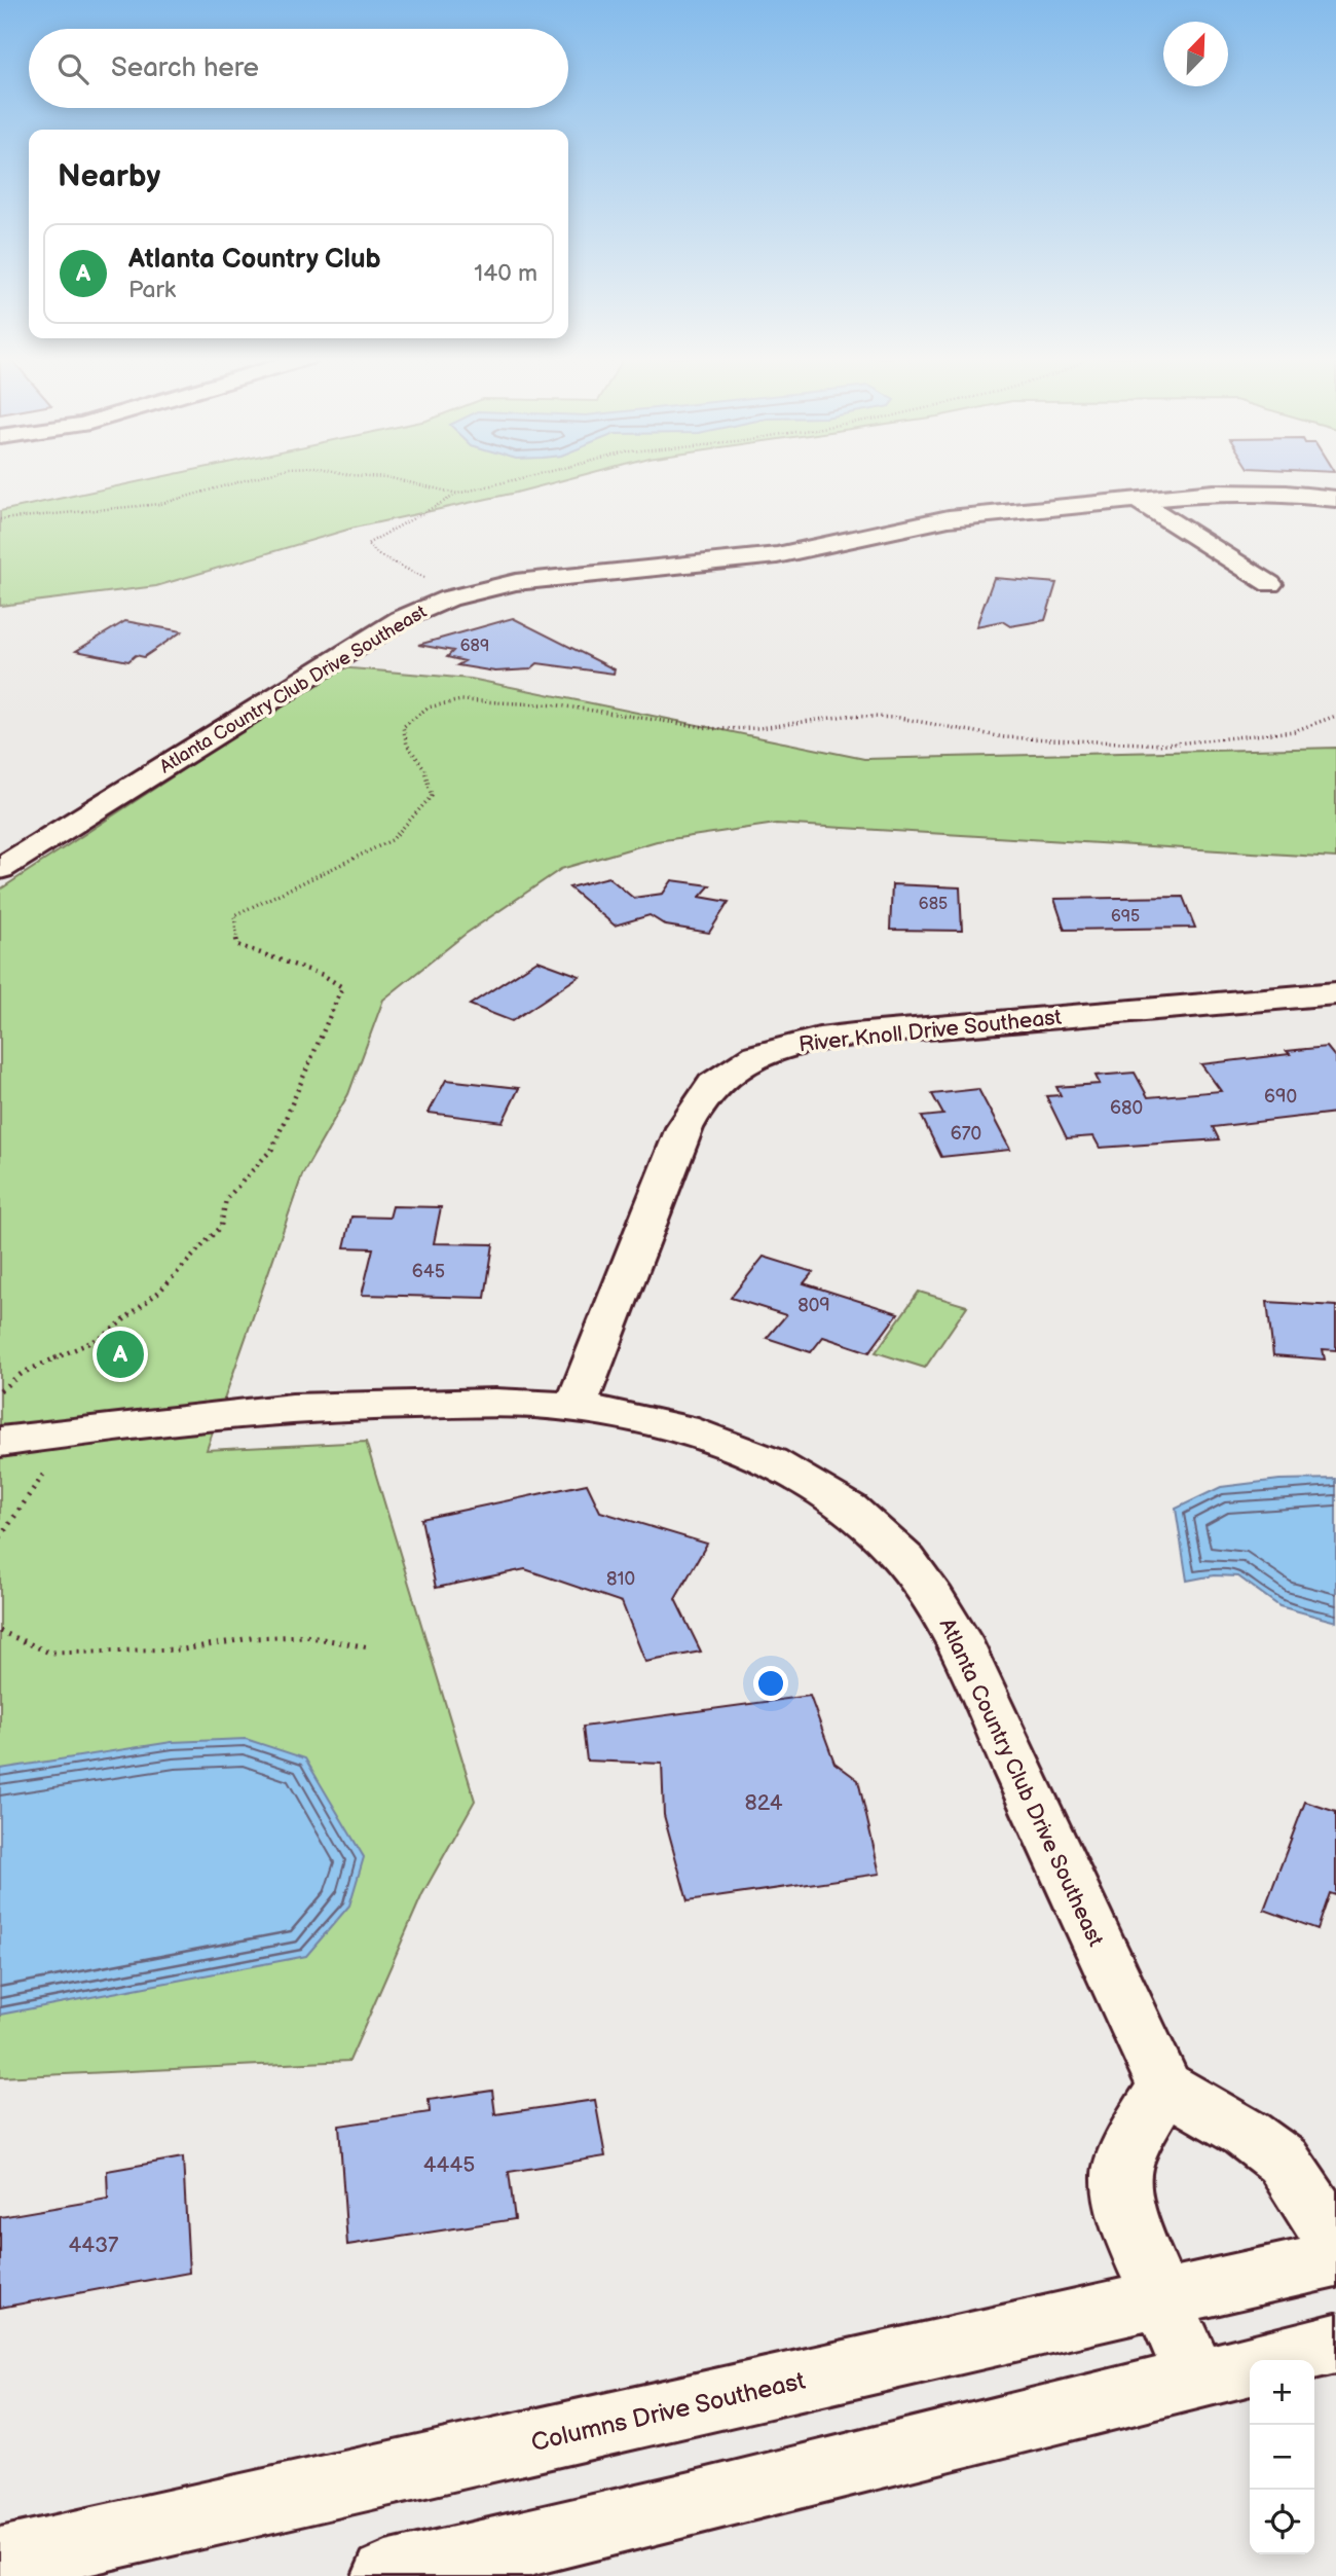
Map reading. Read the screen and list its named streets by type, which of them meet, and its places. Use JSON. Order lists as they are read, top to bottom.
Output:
{
  "streets": {
    "street": ["Atlanta Country Club Drive Southeast", "River Knoll Drive Southeast", "Columns Drive Southeast"]
  },
  "crossings": [
    ["Atlanta Country Club Drive Southeast", "River Knoll Drive Southeast"]
  ],
  "house_numbers": [
    "689",
    "685",
    "695",
    "690",
    "680",
    "670",
    "645",
    "809",
    "810",
    "824",
    "4445",
    "4437"
  ],
  "north": "top right",
  "page": {
    "search": "Search here",
    "heading": "Nearby",
    "list": [
      {
        "mark": "A",
        "name": "Atlanta Country Club",
        "note": "Park",
        "value": "140 m"
      }
    ],
    "pins": "A",
    "map_buttons": ["+", "−"]
  }
}
